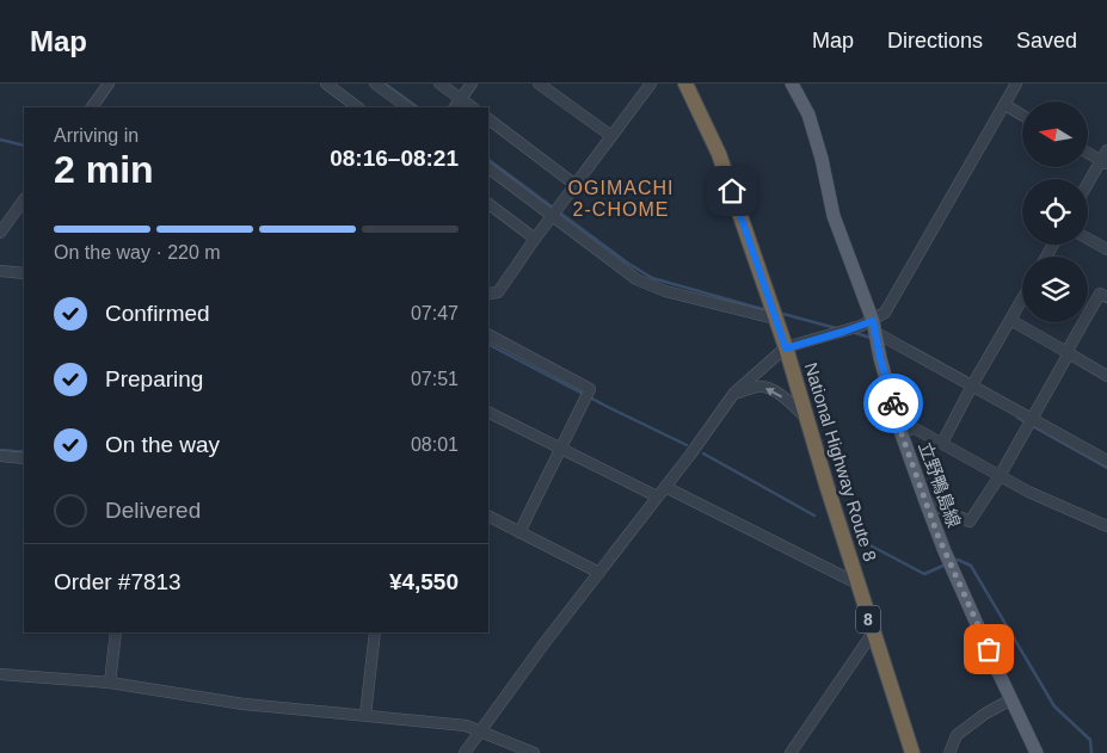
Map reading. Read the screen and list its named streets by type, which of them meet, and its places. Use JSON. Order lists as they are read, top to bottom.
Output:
{
  "streets": {
    "highway": ["National Highway Route 8", "8"],
    "main road": ["立野鴨島線"]
  },
  "districts": ["OGIMACHI 2-CHOME"],
  "north": "left",
  "page": {
    "header": "Map",
    "nav": ["Map", "Directions", "Saved"],
    "heading": ["2 min", "Arriving in", "08:16–08:21"],
    "panel": ["Order #7813", "¥4,550"],
    "bar": "On the way · 220 m",
    "list": [
      ["Confirmed", "07:47"],
      ["Preparing", "07:51"],
      ["On the way", "08:01"],
      "Delivered"
    ]
  }
}
